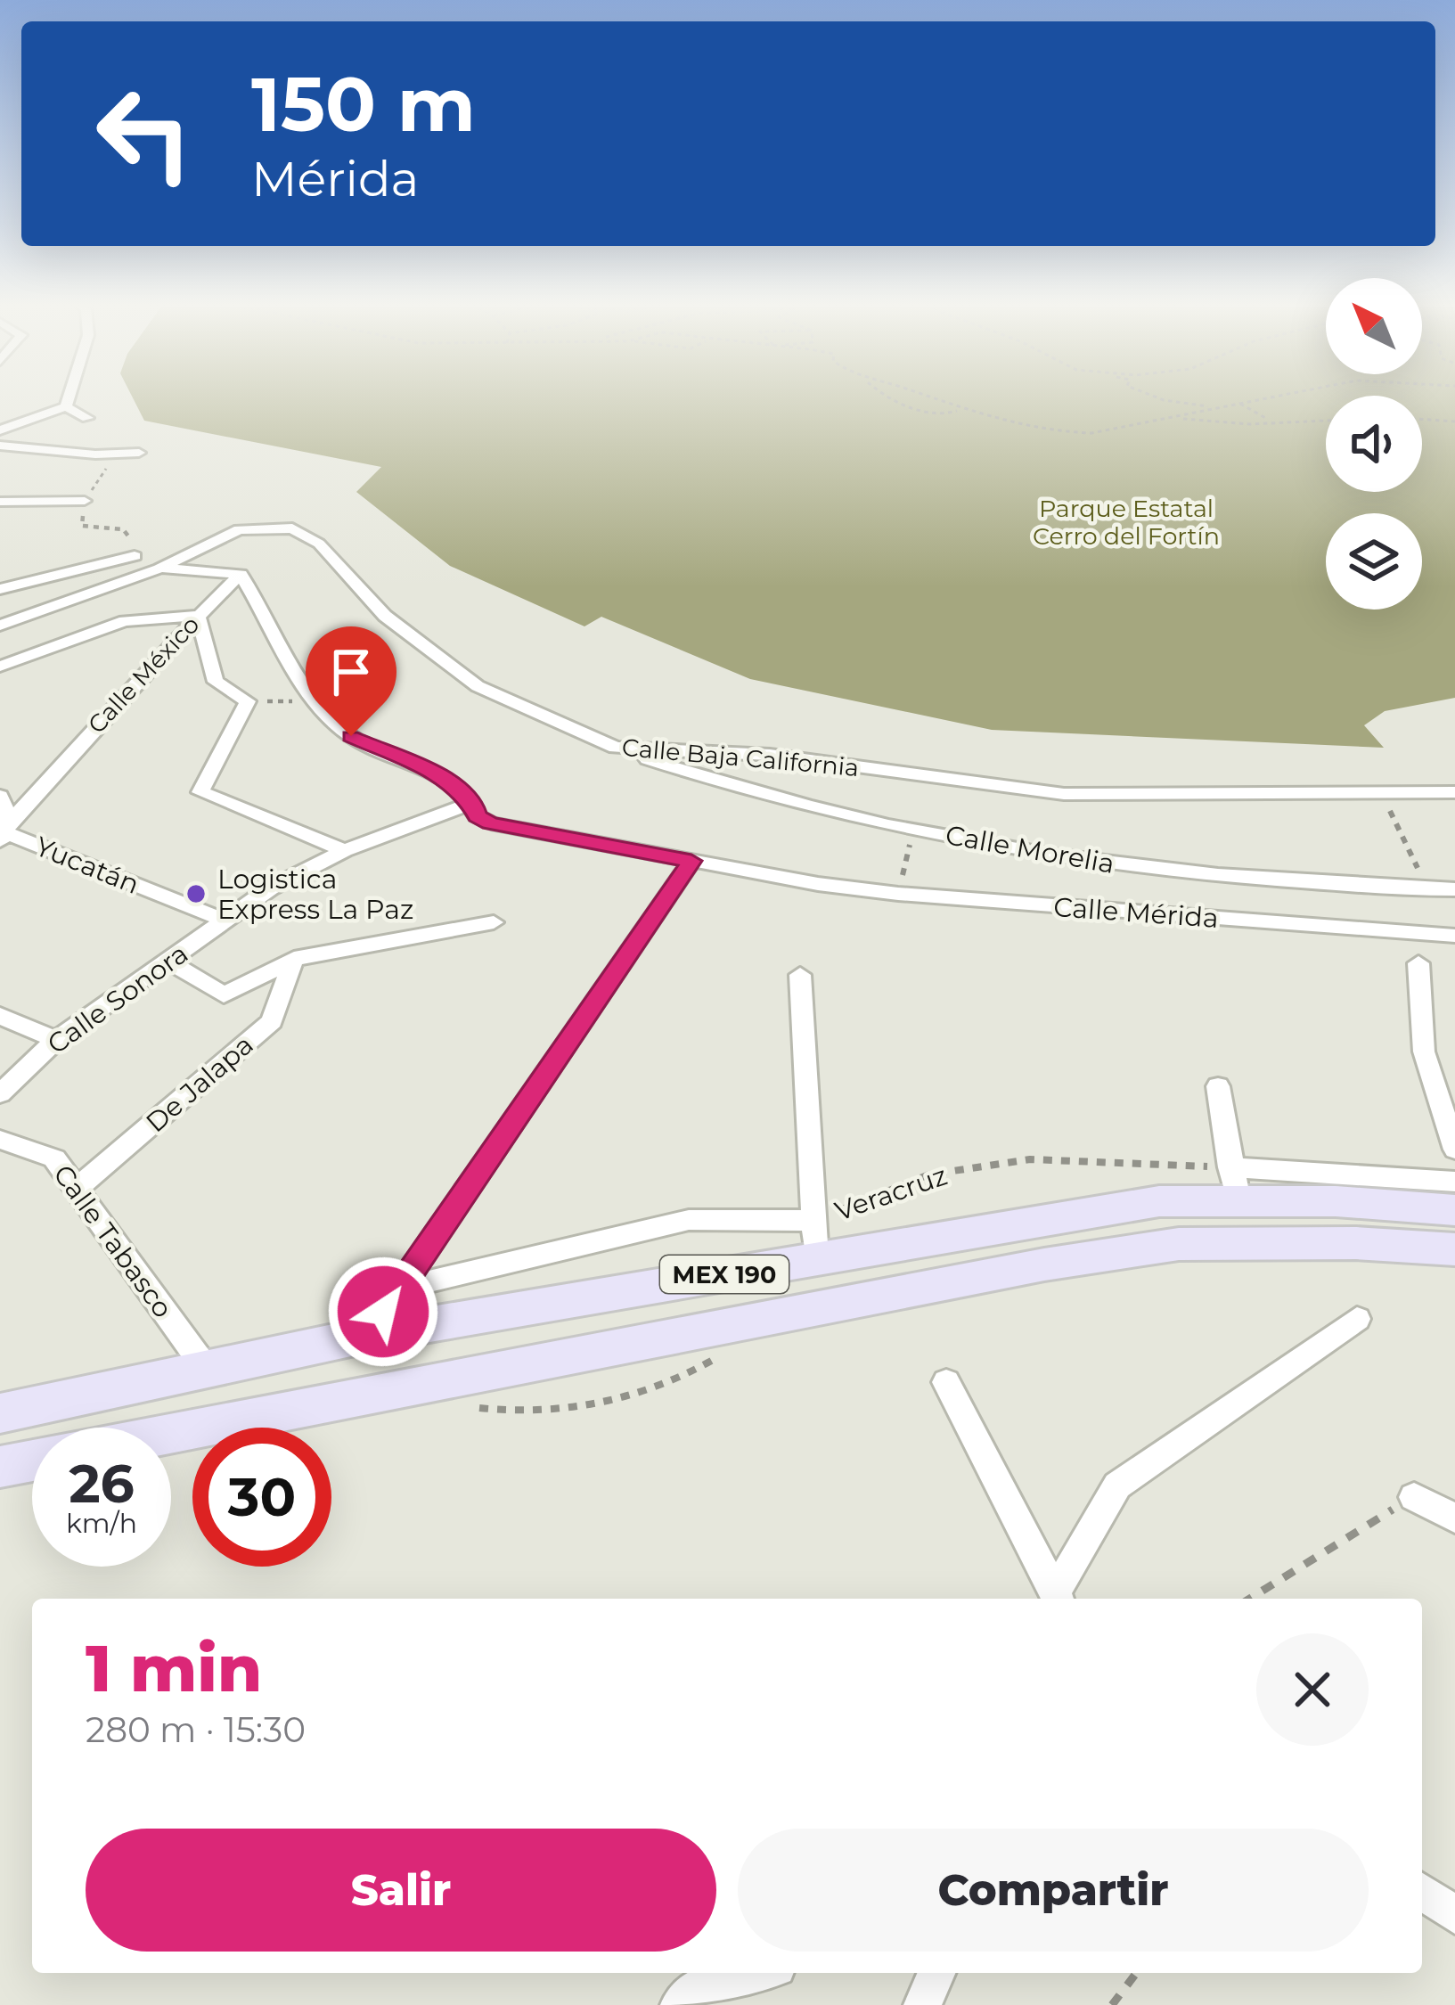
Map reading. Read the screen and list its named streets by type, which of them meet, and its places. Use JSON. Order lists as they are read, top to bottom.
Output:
{
  "streets": {
    "main road": ["MEX 190"],
    "street": [
      "Calle México",
      "Calle Baja California",
      "Calle Morelia",
      "Yucatán",
      "Calle Mérida",
      "Calle Sonora",
      "De Jalapa",
      "Veracruz",
      "Calle Tabasco"
    ]
  },
  "crossings": [
    ["Calle México", "Yucatán"],
    ["Calle México", "Calle Mérida"],
    ["Calle Baja California", "Calle Morelia"],
    ["Yucatán", "Calle Sonora"],
    ["Calle Mérida", "Calle Sonora"],
    ["De Jalapa", "Calle Tabasco"],
    ["Veracruz", "MEX 190"],
    ["Calle Tabasco", "MEX 190"]
  ],
  "parks": ["Parque Estatal Cerro del Fortín"],
  "places": ["Logistica Express La Paz"],
  "north": "top left",
  "page": {
    "turn": ["150 m", "Mérida"],
    "speed": "26 km/h",
    "limit": "30",
    "heading": ["1 min", "280 m · 15:30"],
    "buttons": ["Salir", "Compartir"]
  }
}
